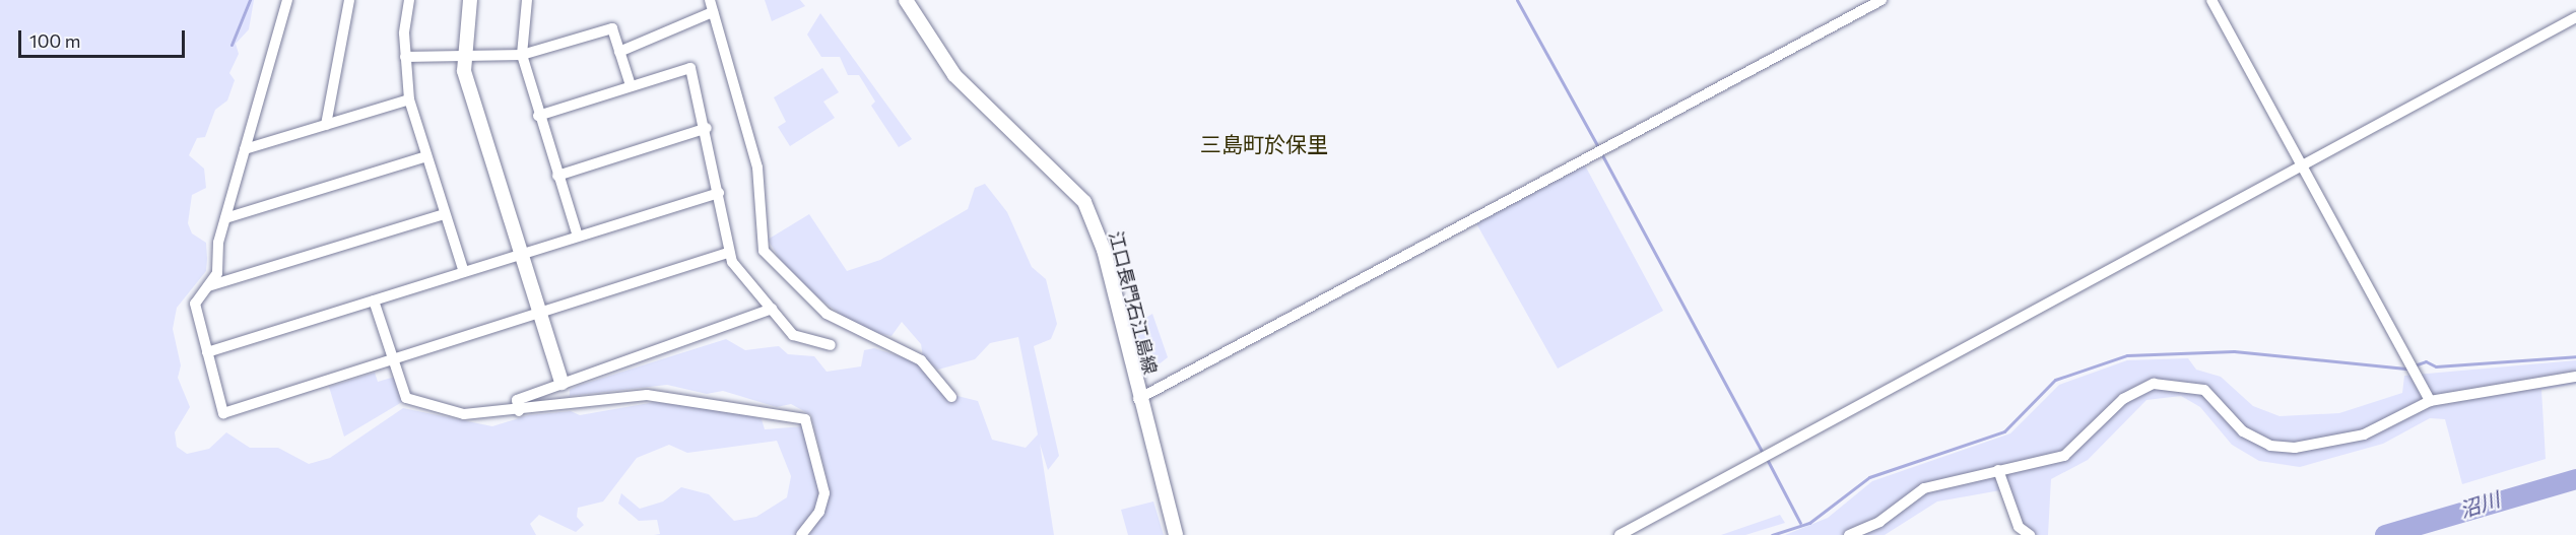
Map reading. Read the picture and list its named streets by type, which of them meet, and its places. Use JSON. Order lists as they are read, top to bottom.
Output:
{
  "streets": {
    "main road": ["江口長門石江島線"]
  },
  "districts": ["三島町於保里"],
  "water": ["沼川"],
  "scale_bar": "100 m"
}
